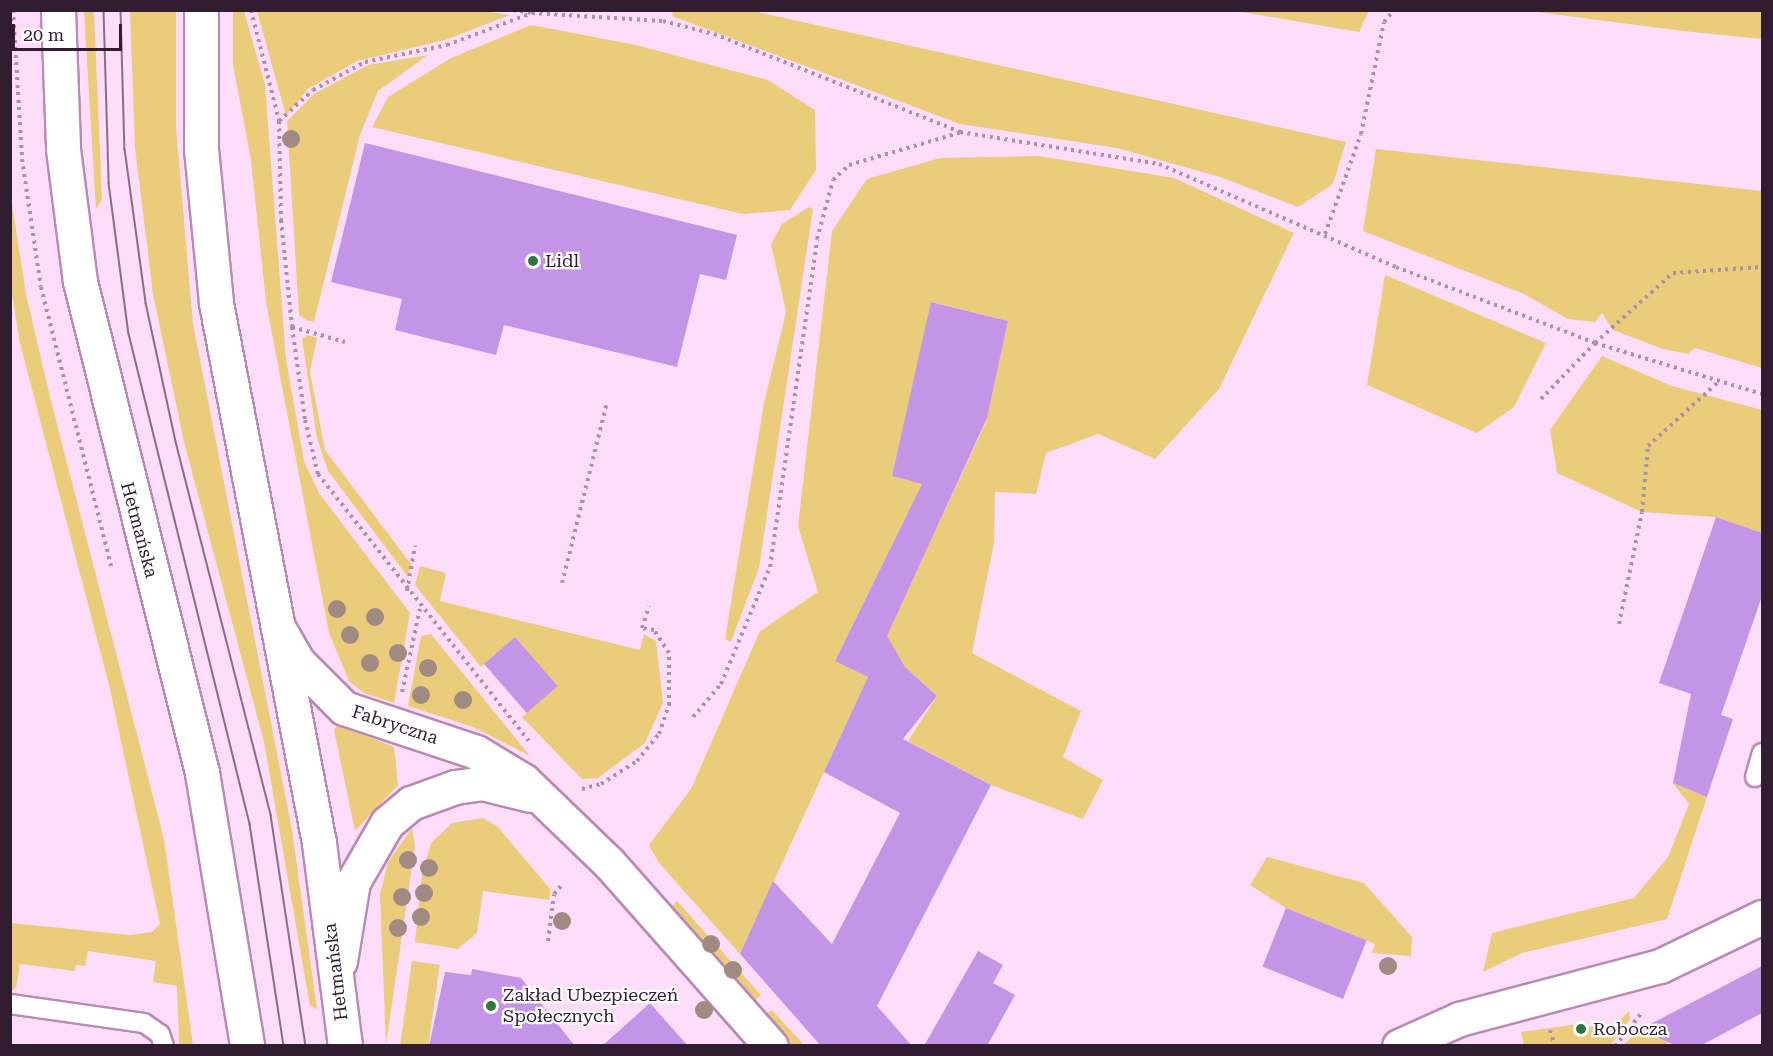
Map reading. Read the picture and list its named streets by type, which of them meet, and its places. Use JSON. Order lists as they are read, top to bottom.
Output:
{
  "streets": {
    "main road": ["Hetmańska", "Fabryczna"]
  },
  "crossings": [
    ["Hetmańska", "Fabryczna"]
  ],
  "places": ["Lidl", "Zakład Ubezpieczeń Społecznych", "Robocza"],
  "scale_bar": "20 m"
}
